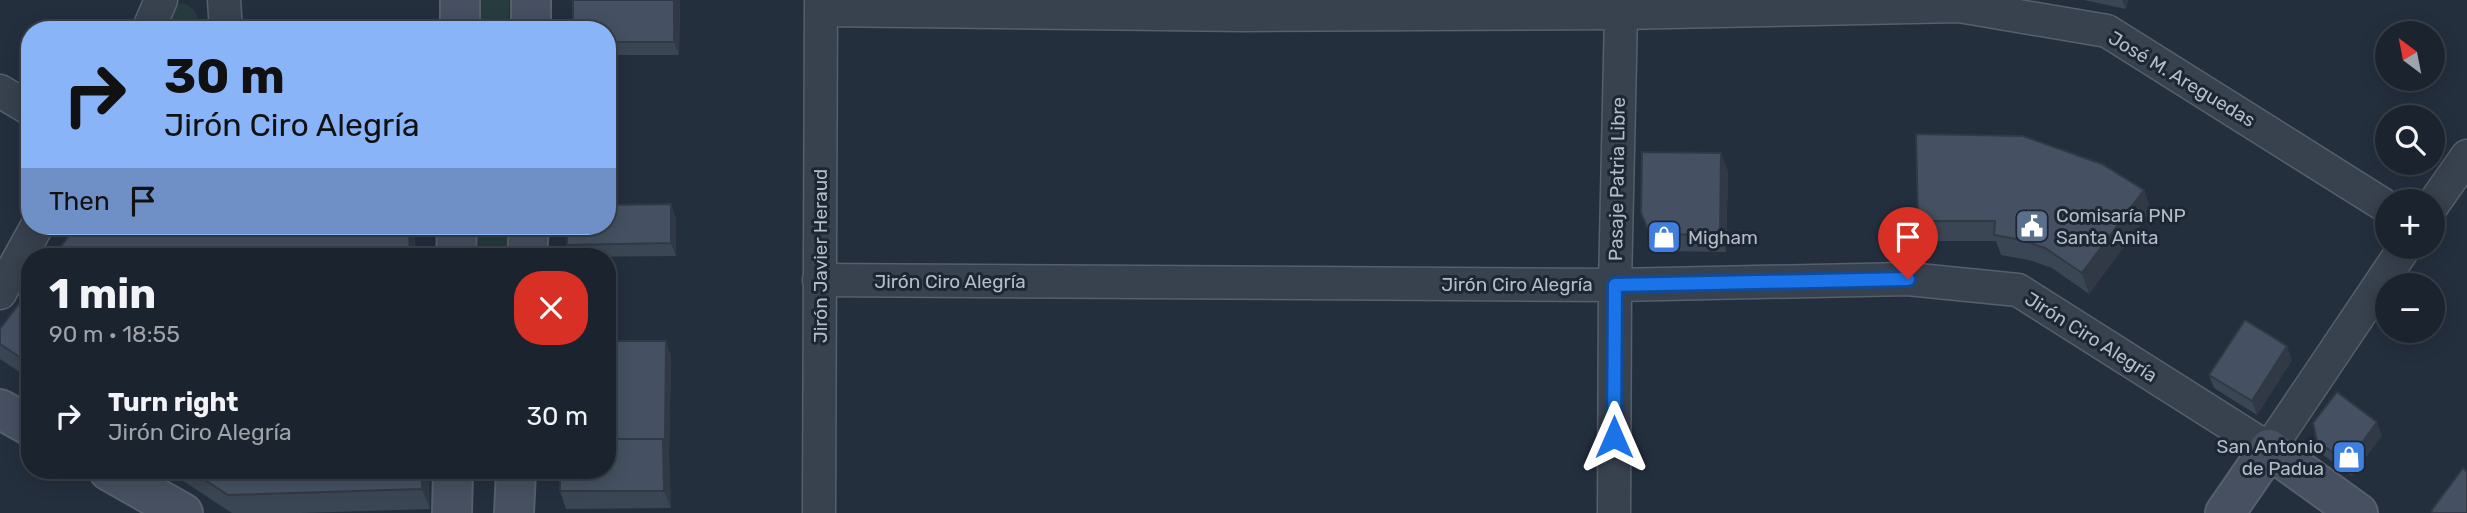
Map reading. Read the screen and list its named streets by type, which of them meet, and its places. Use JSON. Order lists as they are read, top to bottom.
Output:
{
  "streets": {
    "street": [
      "José M. Areguedas",
      "Pasaje Patria Libre",
      "Jirón Javier Heraud",
      "Jirón Ciro Alegría"
    ]
  },
  "crossings": [
    ["José M. Areguedas", "Pasaje Patria Libre"],
    ["José M. Areguedas", "Jirón Javier Heraud"],
    ["Pasaje Patria Libre", "Jirón Ciro Alegría"],
    ["Jirón Javier Heraud", "Jirón Ciro Alegría"]
  ],
  "places": {
    "public building": ["Comisaría PNP Santa Anita"],
    "shop": ["Migham", "San Antonio de Padua"]
  },
  "north": "top left",
  "page": {
    "map_buttons": ["+", "−"],
    "turn": ["30 m", "Jirón Ciro Alegría"],
    "then": "Then",
    "heading": ["1 min", "90 m · 18:55"],
    "list": [
      {
        "name": "Turn right",
        "note": "Jirón Ciro Alegría",
        "value": "30 m"
      }
    ]
  }
}
